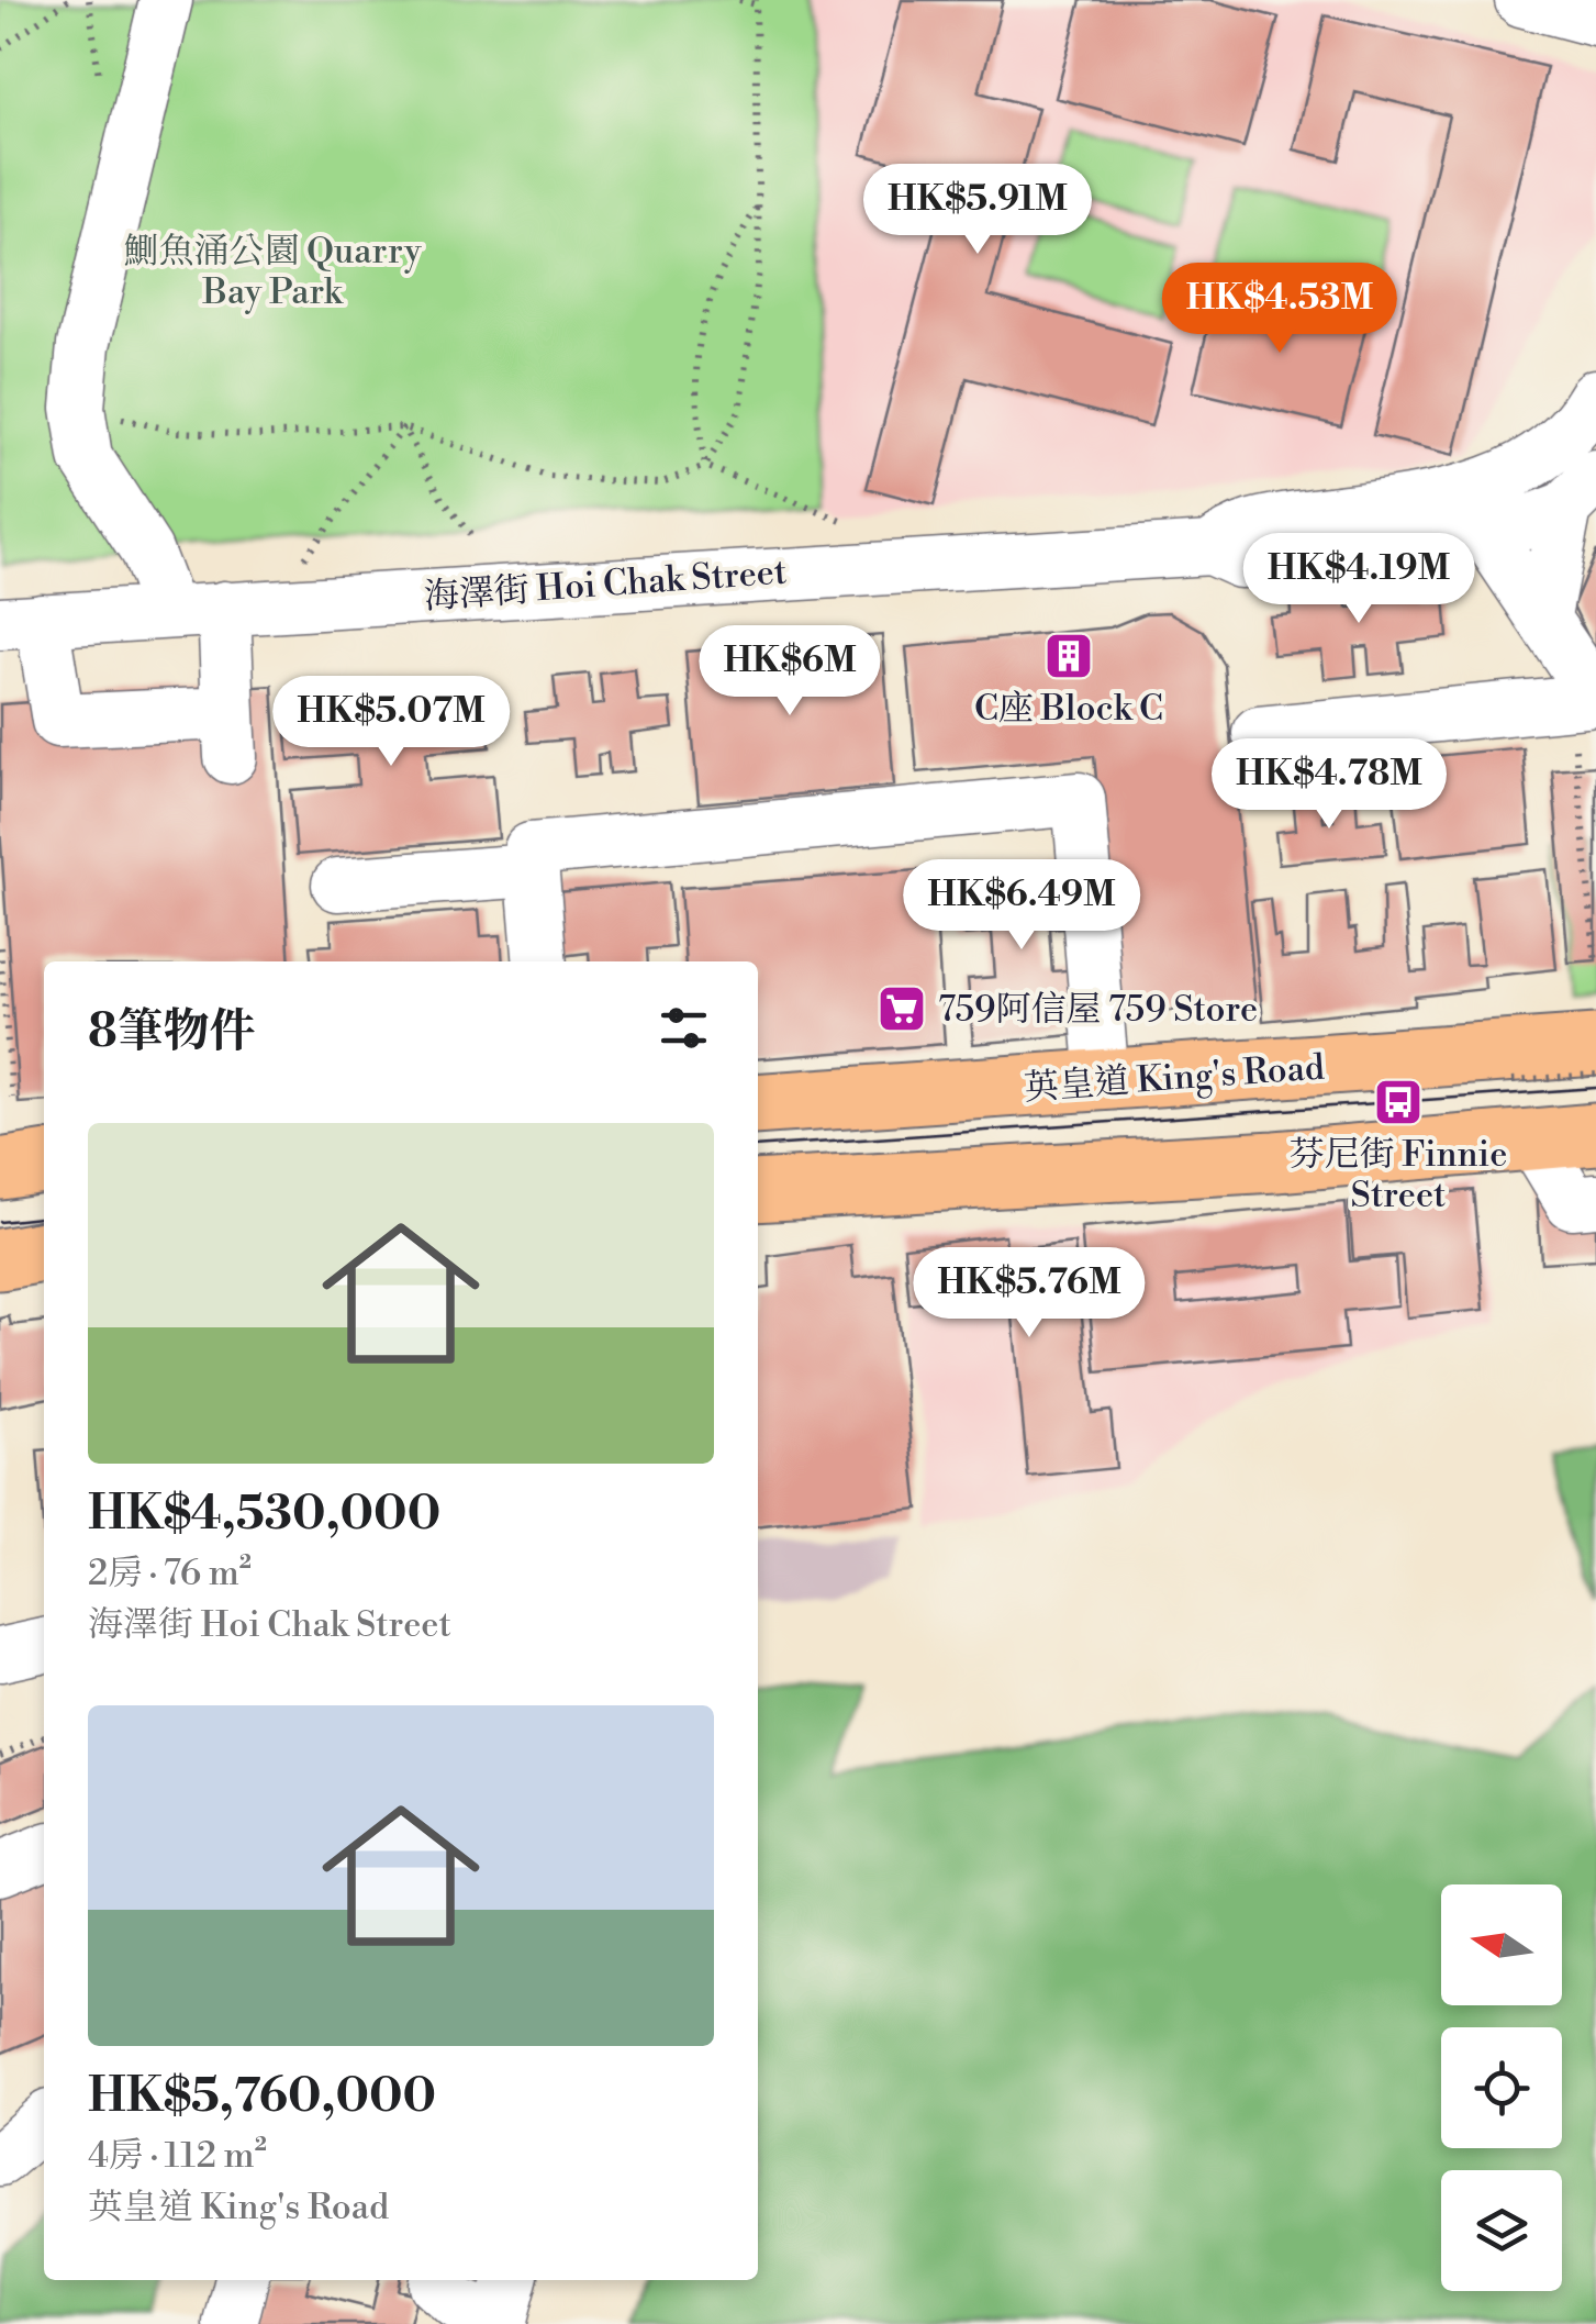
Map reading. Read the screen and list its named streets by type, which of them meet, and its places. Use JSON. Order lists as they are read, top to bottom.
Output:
{
  "streets": {
    "main road": ["英皇道 King's Road"],
    "street": ["海澤街 Hoi Chak Street"]
  },
  "parks": ["鰂魚涌公園 Quarry Bay Park"],
  "places": {
    "building": ["C座 Block C"],
    "supermarket": ["759阿信屋 759 Store"],
    "bus stop": ["芬尼街 Finnie Street"]
  },
  "north": "left",
  "page": {
    "price": [
      "HK$5.91M",
      "HK$4.53M",
      "HK$4.19M",
      "HK$6M",
      "HK$5.07M",
      "HK$4.78M",
      "HK$6.49M",
      "HK$5.76M"
    ],
    "heading": "8筆物件",
    "list": [
      {
        "name": "HK$4,530,000",
        "note": "2房 · 76 m² · 海澤街 Hoi Chak Street"
      },
      {
        "name": "HK$5,760,000",
        "note": "4房 · 112 m² · 英皇道 King's Road"
      }
    ]
  }
}
